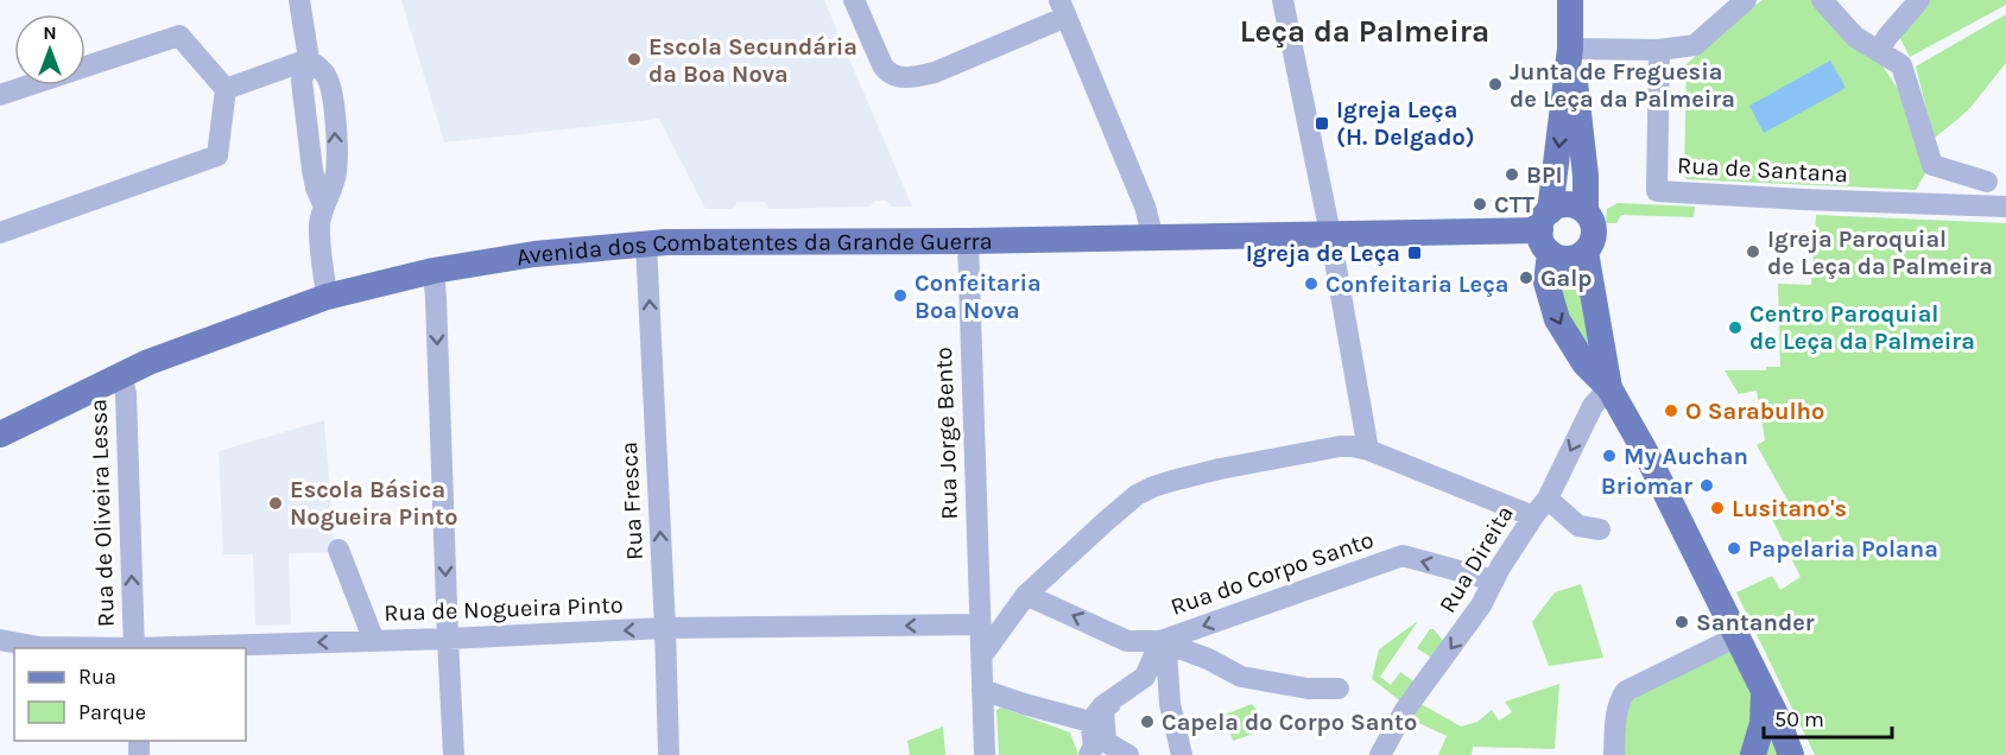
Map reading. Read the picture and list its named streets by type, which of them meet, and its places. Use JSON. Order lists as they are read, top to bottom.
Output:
{
  "streets": {
    "main road": ["Avenida dos Combatentes da Grande Guerra"],
    "street": [
      "Rua de Santana",
      "Rua Jorge Bento",
      "Rua Fresca",
      "Rua de Oliveira Lessa",
      "Rua Direita",
      "Rua do Corpo Santo",
      "Rua de Nogueira Pinto"
    ]
  },
  "crossings": [
    ["Avenida dos Combatentes da Grande Guerra", "Rua Jorge Bento"],
    ["Avenida dos Combatentes da Grande Guerra", "Rua Fresca"],
    ["Avenida dos Combatentes da Grande Guerra", "Rua de Oliveira Lessa"],
    ["Rua Jorge Bento", "Rua de Nogueira Pinto"],
    ["Rua Fresca", "Rua de Nogueira Pinto"],
    ["Rua Direita", "Rua do Corpo Santo"]
  ],
  "one_way": [
    "Rua Fresca",
    "Rua de Oliveira Lessa",
    "Rua Direita",
    "Rua de Nogueira Pinto"
  ],
  "districts": ["Leça da Palmeira"],
  "places": {
    "other": [
      "Escola Secundária da Boa Nova",
      "Junta de Freguesia de Leça da Palmeira",
      "BPI",
      "CTT",
      "Igreja Paroquial de Leça da Palmeira",
      "Galp",
      "Confeitaria Leça",
      "Confeitaria Boa Nova",
      "Centro Paroquial de Leça da Palmeira",
      "O Sarabulho",
      "My Auchan",
      "Briomar",
      "Escola Básica Nogueira Pinto",
      "Lusitano's",
      "Papelaria Polana",
      "Santander",
      "Capela do Corpo Santo"
    ],
    "transit": ["Igreja Leça (H. Delgado)", "Igreja de Leça"]
  },
  "legend": ["Rua", "Parque"],
  "scale_bar": "50 m",
  "north": "top"
}
